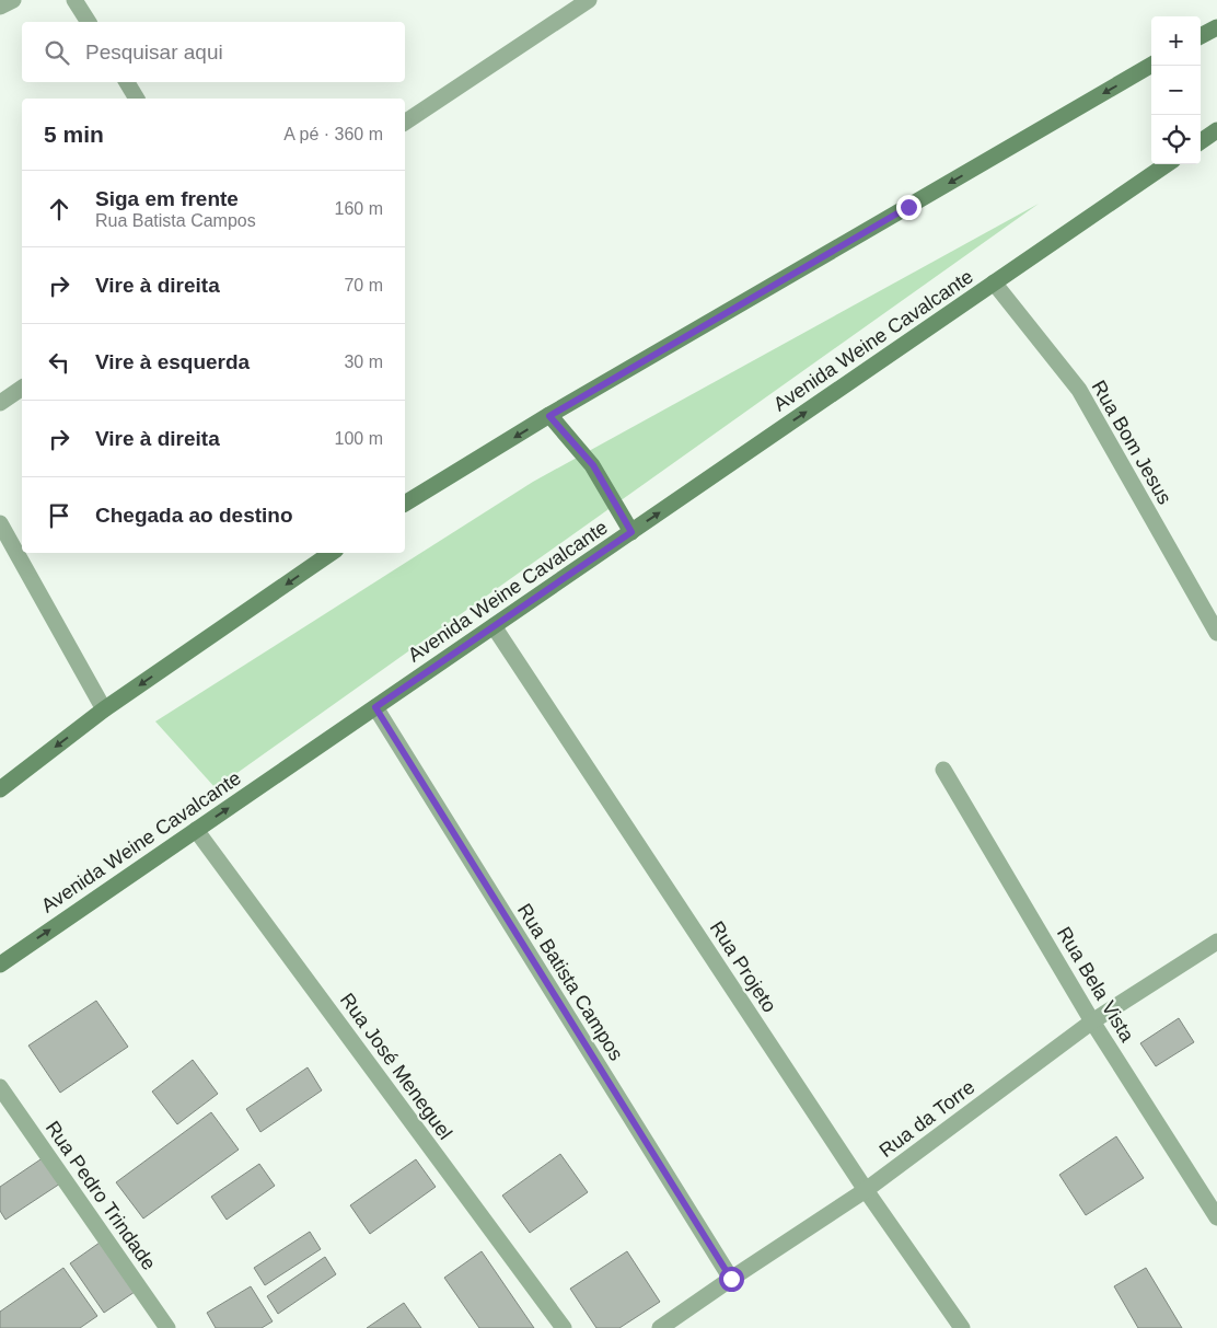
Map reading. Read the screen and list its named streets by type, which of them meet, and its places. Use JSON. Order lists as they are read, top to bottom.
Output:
{
  "streets": {
    "main road": ["Avenida Weine Cavalcante"],
    "street": [
      "Rua Bom Jesus",
      "Rua Projeto",
      "Rua Batista Campos",
      "Rua Bela Vista",
      "Rua José Meneguel",
      "Rua da Torre",
      "Rua Pedro Trindade"
    ]
  },
  "crossings": [
    ["Avenida Weine Cavalcante", "Rua Bom Jesus"],
    ["Avenida Weine Cavalcante", "Rua Projeto"],
    ["Avenida Weine Cavalcante", "Rua Batista Campos"],
    ["Avenida Weine Cavalcante", "Rua José Meneguel"],
    ["Rua Projeto", "Rua da Torre"],
    ["Rua Batista Campos", "Rua da Torre"],
    ["Rua Bela Vista", "Rua da Torre"]
  ],
  "page": {
    "map_buttons": ["+", "−"],
    "search": "Pesquisar aqui",
    "heading": ["5 min", "A pé · 360 m"],
    "list": [
      ["Siga em frente", "Rua Batista Campos", "160 m"],
      ["Vire à direita", "70 m"],
      ["Vire à esquerda", "30 m"],
      ["Vire à direita", "100 m"],
      "Chegada ao destino"
    ]
  }
}
